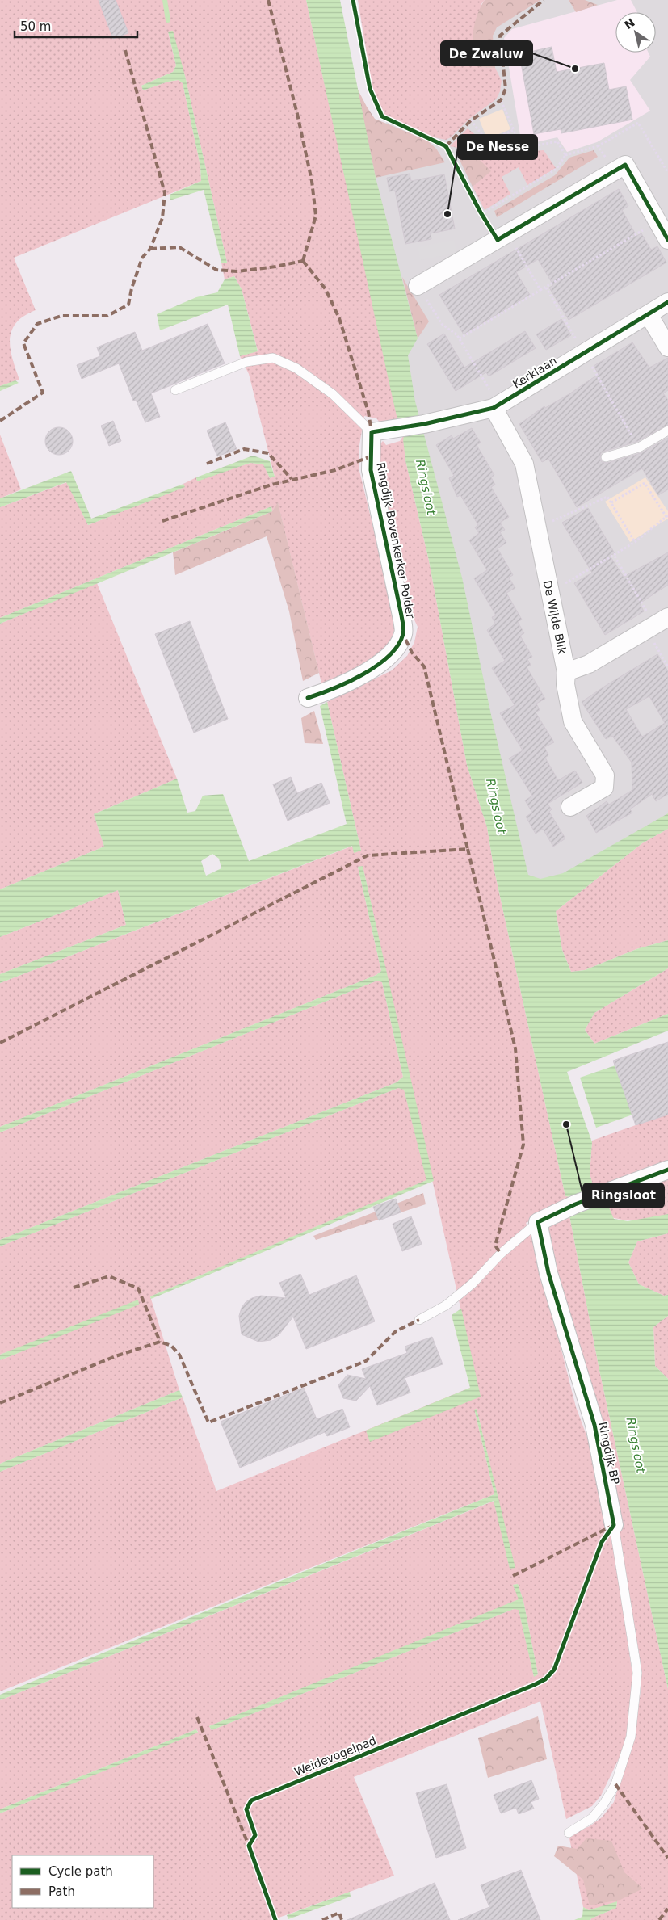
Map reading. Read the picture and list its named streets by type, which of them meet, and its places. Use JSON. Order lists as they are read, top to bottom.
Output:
{
  "streets": {
    "street": [
      "Kerklaan",
      "Ringdijk Bovenkerker Polder",
      "De Wijde Blik",
      "Ringdijk BP"
    ],
    "cycle path": ["Weidevogelpad"]
  },
  "crossings": [
    ["Kerklaan", "Ringdijk Bovenkerker Polder"],
    ["Kerklaan", "De Wijde Blik"]
  ],
  "water": ["Ringsloot"],
  "places": ["De Zwaluw", "De Nesse", "Ringsloot"],
  "legend": ["Cycle path", "Path"],
  "scale_bar": "50 m",
  "north": "top left"
}
